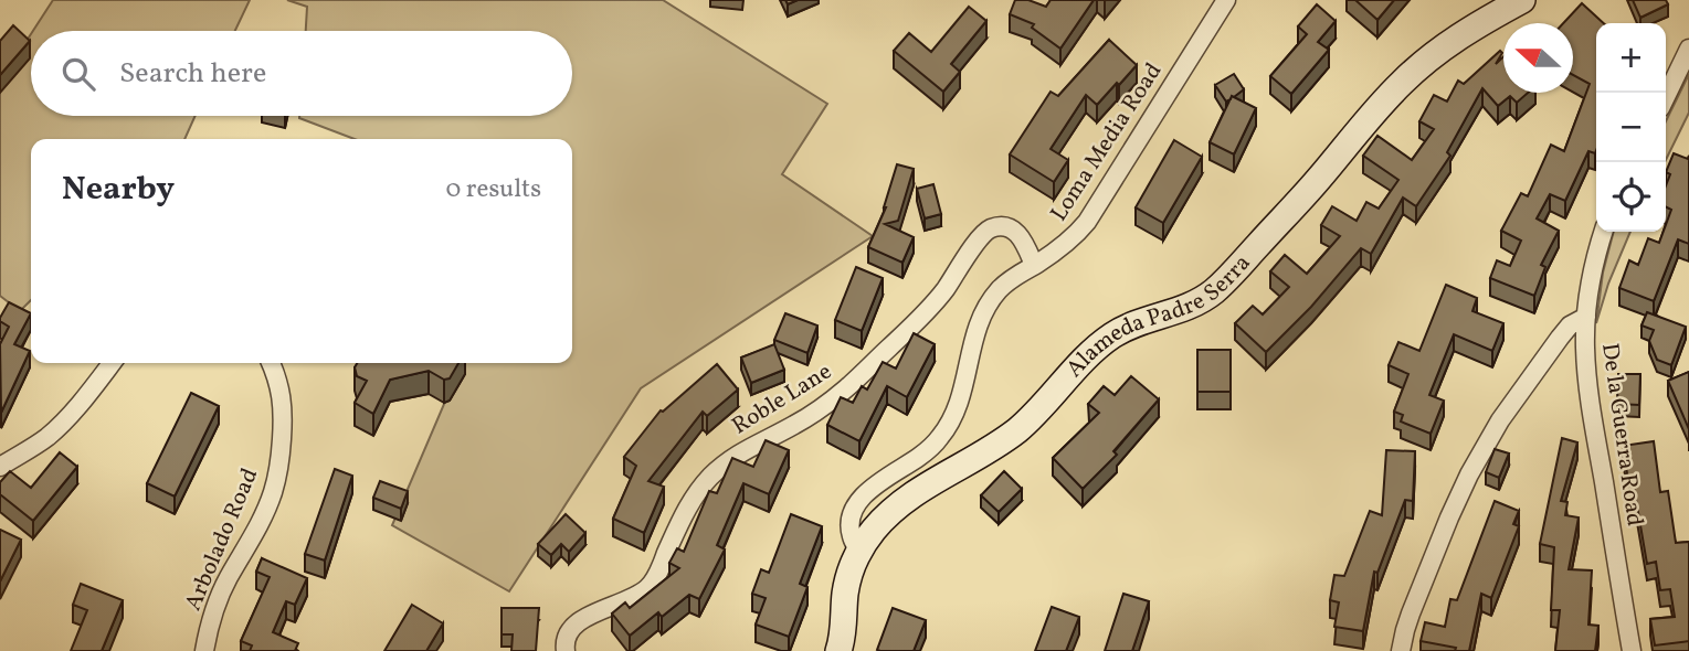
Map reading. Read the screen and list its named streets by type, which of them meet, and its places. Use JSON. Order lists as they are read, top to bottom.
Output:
{
  "streets": {
    "street": [
      "Loma Media Road",
      "Alameda Padre Serra",
      "Roble Lane",
      "De la Guerra Road",
      "Arbolado Road"
    ]
  },
  "crossings": [
    ["Loma Media Road", "Alameda Padre Serra"],
    ["Loma Media Road", "Roble Lane"]
  ],
  "north": "left",
  "page": {
    "map_buttons": ["+", "−"],
    "search": "Search here",
    "heading": ["Nearby", "0 results"]
  }
}
